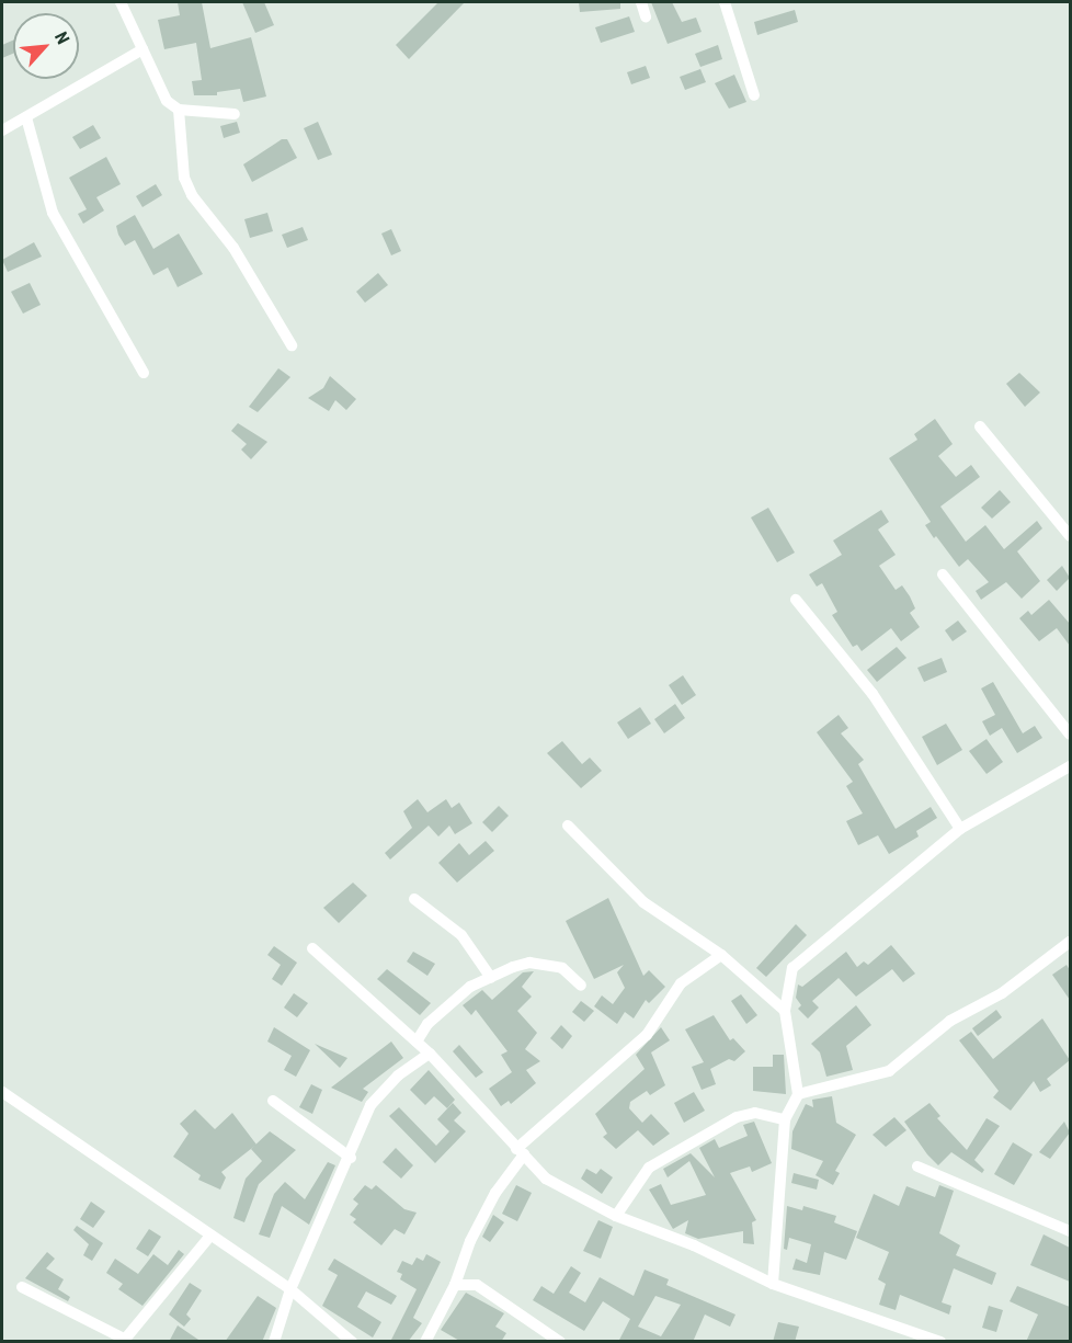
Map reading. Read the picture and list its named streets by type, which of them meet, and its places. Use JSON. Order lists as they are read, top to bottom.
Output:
{
  "north": "top right"
}
